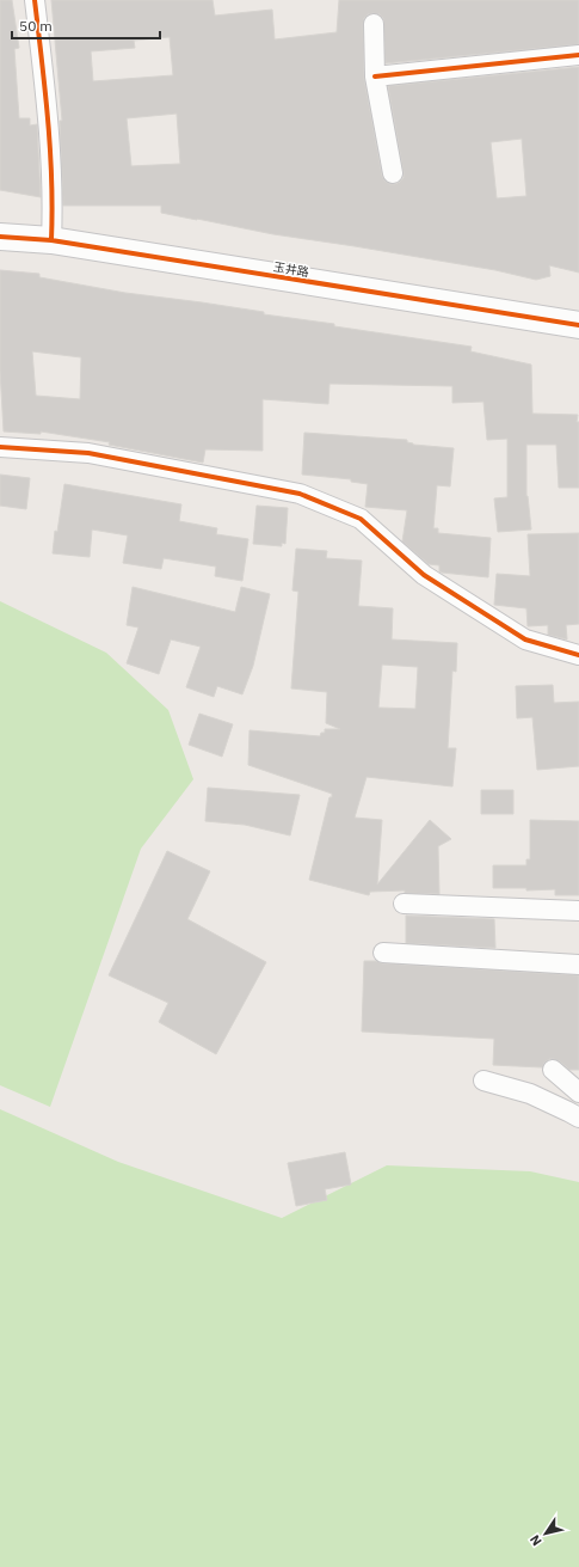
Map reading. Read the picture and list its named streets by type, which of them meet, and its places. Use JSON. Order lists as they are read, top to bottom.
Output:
{
  "streets": {
    "street": ["玉井路"]
  },
  "scale_bar": "50 m",
  "north": "bottom left"
}
